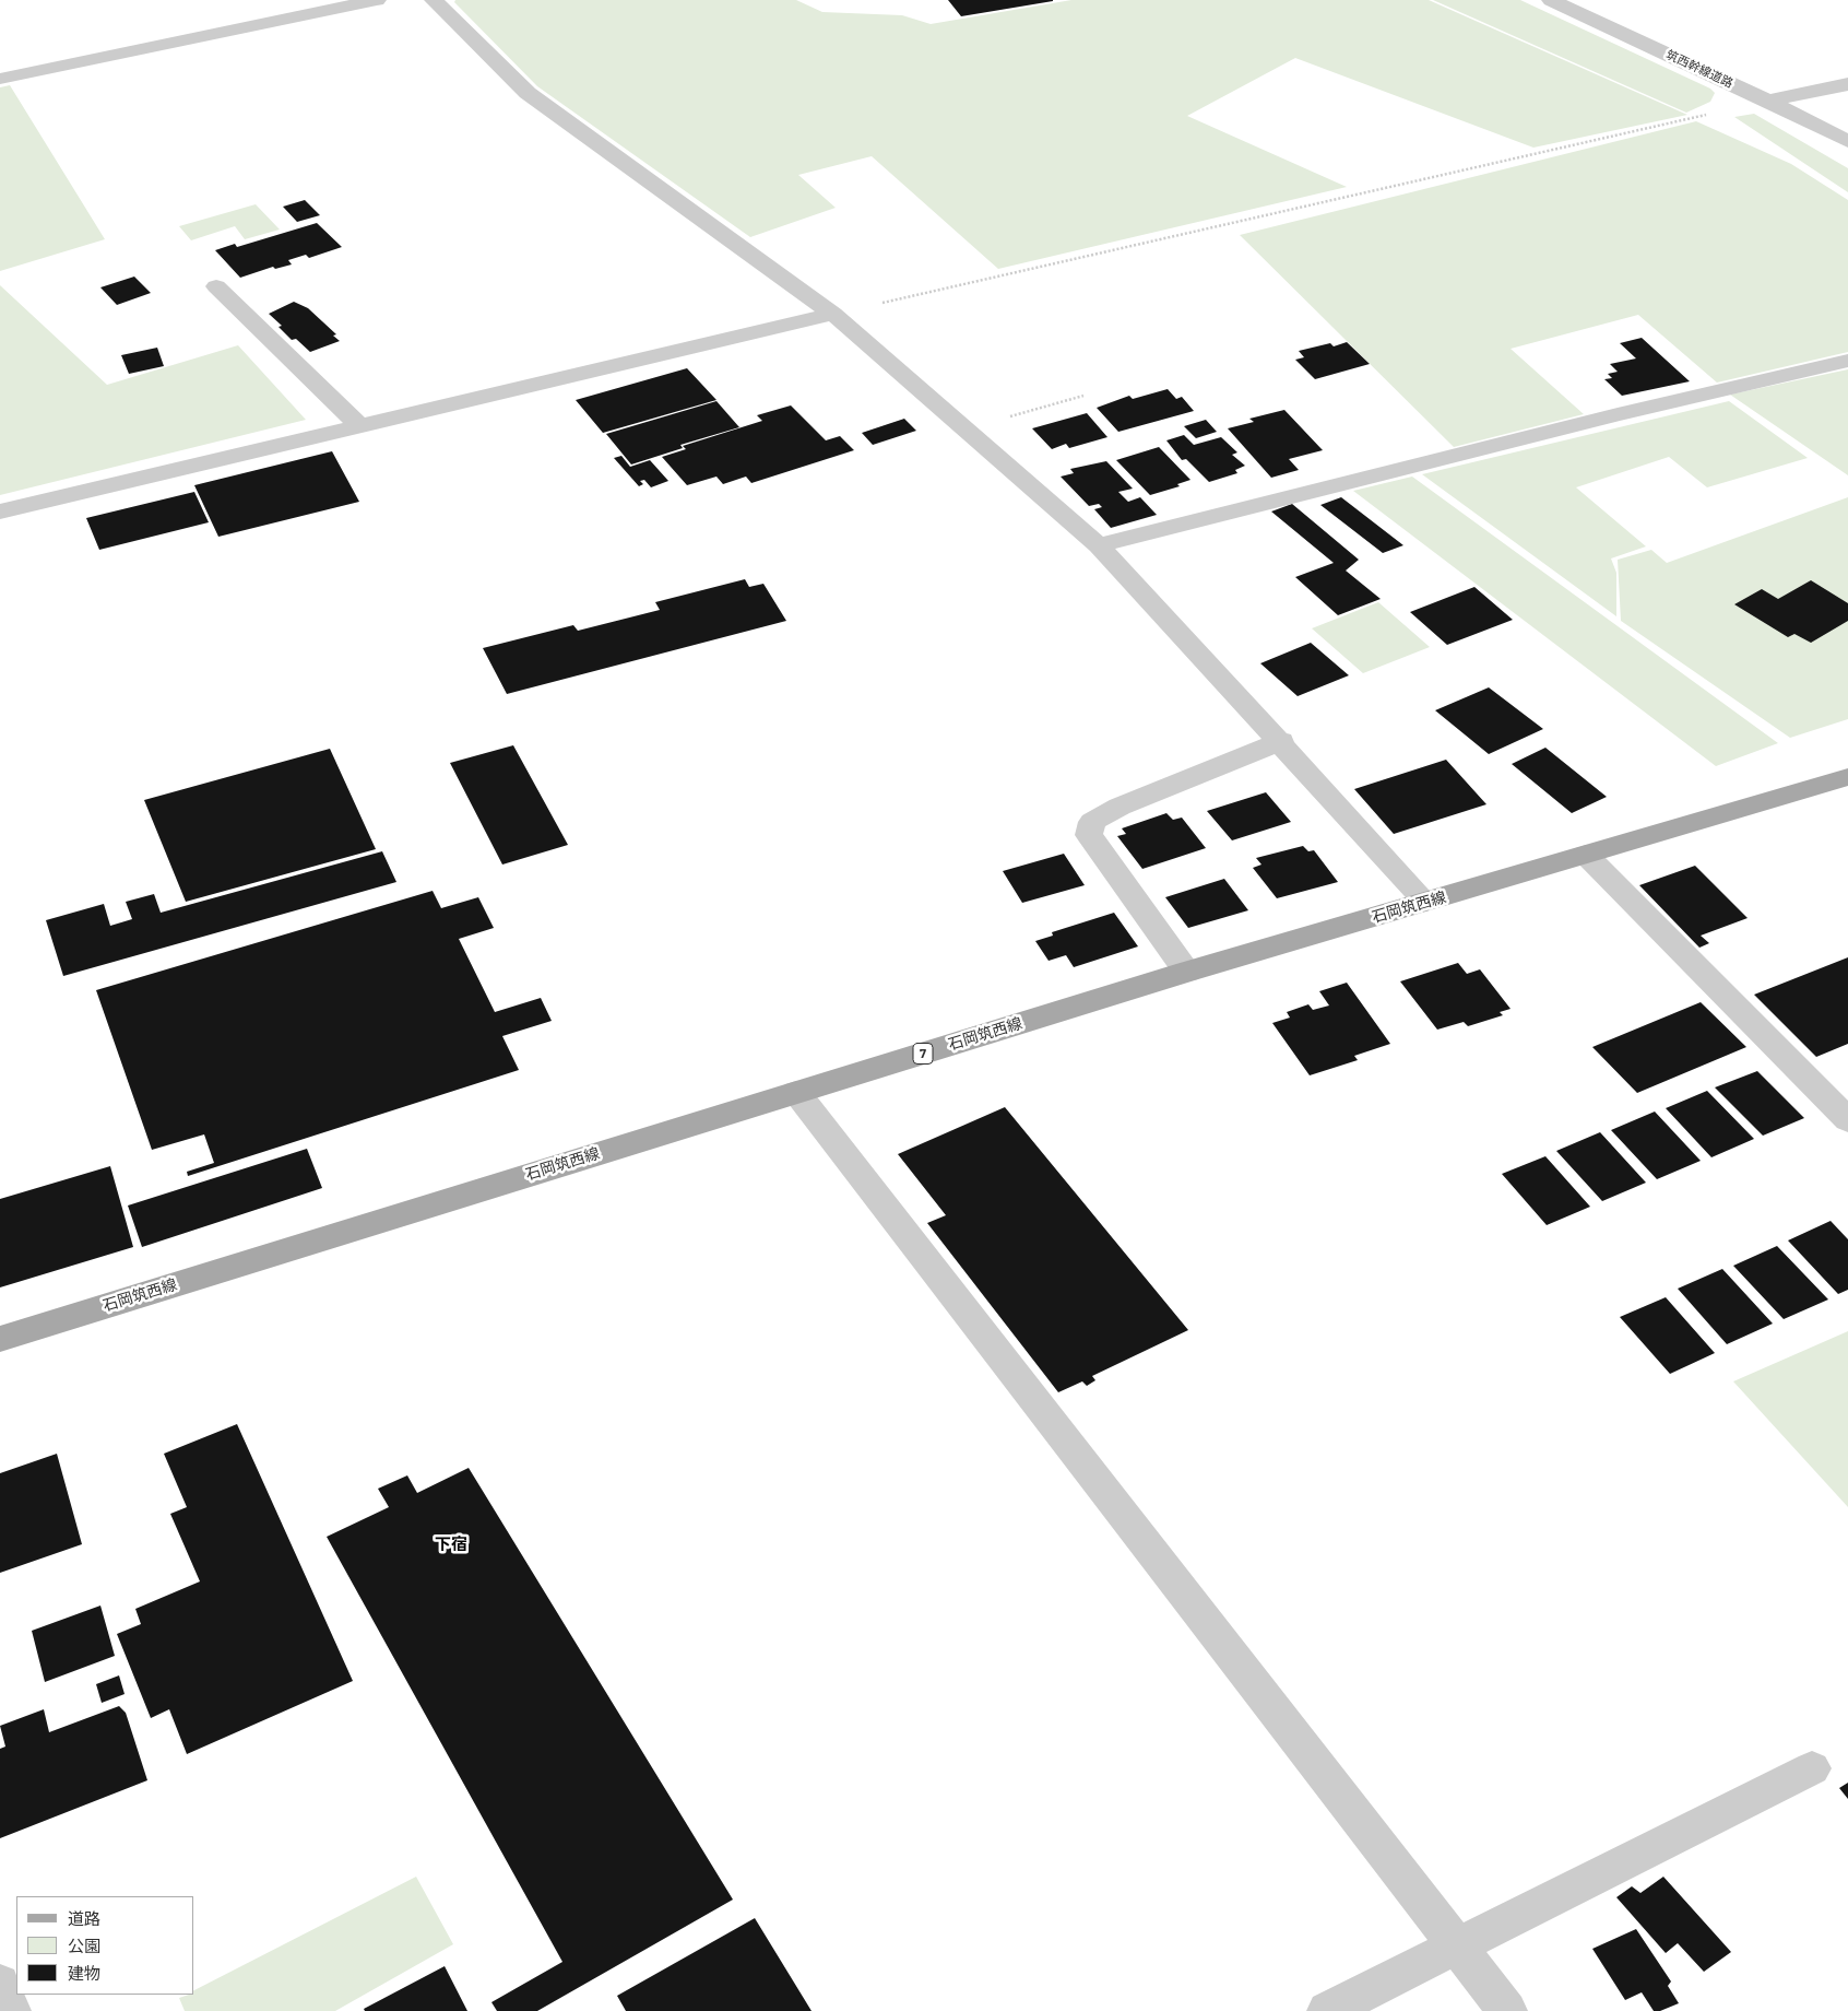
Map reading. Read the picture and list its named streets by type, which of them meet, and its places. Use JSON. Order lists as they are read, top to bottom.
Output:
{
  "streets": {
    "main road": ["石岡筑西線", "7"],
    "street": ["筑西幹線道路"]
  },
  "districts": ["下宿"],
  "legend": ["道路", "公園", "建物"]
}
